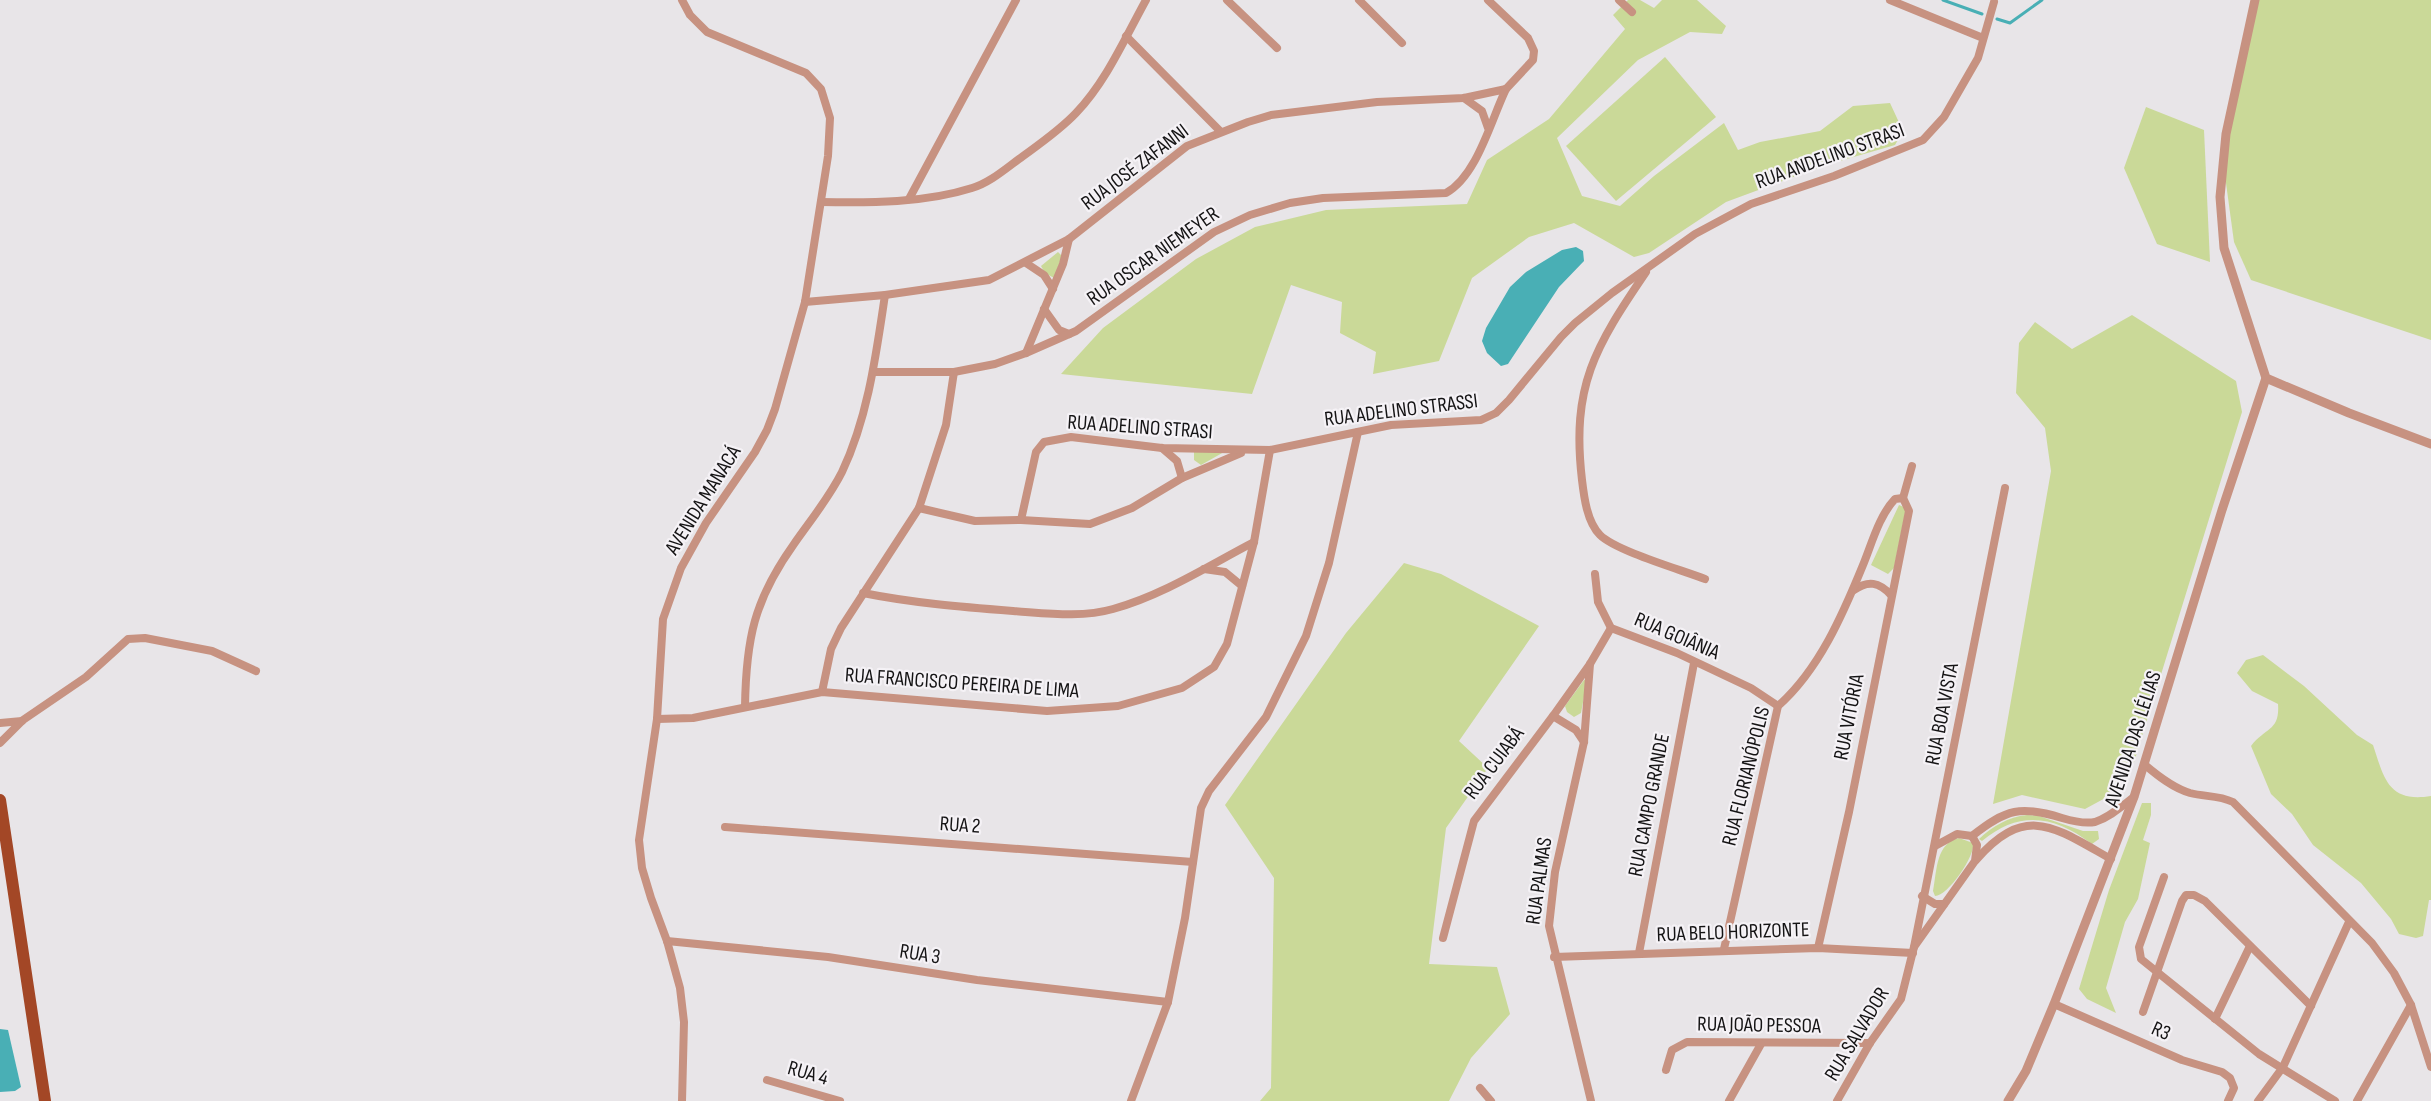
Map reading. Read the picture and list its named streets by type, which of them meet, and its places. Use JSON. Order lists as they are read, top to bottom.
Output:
{
  "streets": {
    "street": [
      "RUA ANDELINO STRASI",
      "RUA JOSÉ ZAFANNI",
      "RUA OSCAR NIEMEYER",
      "RUA ADELINO STRASSI",
      "RUA ADELINO STRASI",
      "AVENIDA MANACÁ",
      "RUA GOIÂNIA",
      "RUA FRANCISCO PEREIRA DE LIMA",
      "RUA BOA VISTA",
      "RUA VITÓRIA",
      "AVENIDA DAS LÉLIAS",
      "RUA CUIABÁ",
      "RUA FLORIANÓPOLIS",
      "RUA CAMPO GRANDE",
      "RUA 2",
      "RUA PALMAS",
      "RUA BELO HORIZONTE",
      "RUA 3",
      "RUA JOÃO PESSOA",
      "R3",
      "RUA SALVADOR",
      "RUA 4"
    ]
  },
  "crossings": [
    ["RUA ANDELINO STRASI", "RUA ADELINO STRASSI"],
    ["RUA JOSÉ ZAFANNI", "RUA OSCAR NIEMEYER"],
    ["RUA JOSÉ ZAFANNI", "AVENIDA MANACÁ"],
    ["RUA ADELINO STRASSI", "RUA ADELINO STRASI"],
    ["RUA ADELINO STRASSI", "RUA FRANCISCO PEREIRA DE LIMA"],
    ["AVENIDA MANACÁ", "RUA FRANCISCO PEREIRA DE LIMA"],
    ["AVENIDA MANACÁ", "RUA 3"],
    ["RUA GOIÂNIA", "RUA CUIABÁ"],
    ["RUA GOIÂNIA", "RUA FLORIANÓPOLIS"],
    ["RUA GOIÂNIA", "RUA CAMPO GRANDE"],
    ["RUA BOA VISTA", "RUA BELO HORIZONTE"],
    ["RUA BOA VISTA", "RUA SALVADOR"],
    ["RUA VITÓRIA", "RUA FLORIANÓPOLIS"],
    ["RUA VITÓRIA", "RUA BELO HORIZONTE"],
    ["AVENIDA DAS LÉLIAS", "R3"],
    ["AVENIDA DAS LÉLIAS", "RUA SALVADOR"],
    ["RUA CUIABÁ", "RUA PALMAS"],
    ["RUA FLORIANÓPOLIS", "RUA BELO HORIZONTE"],
    ["RUA CAMPO GRANDE", "RUA BELO HORIZONTE"],
    ["RUA PALMAS", "RUA BELO HORIZONTE"],
    ["RUA BELO HORIZONTE", "RUA SALVADOR"],
    ["RUA JOÃO PESSOA", "RUA SALVADOR"]
  ]
}
